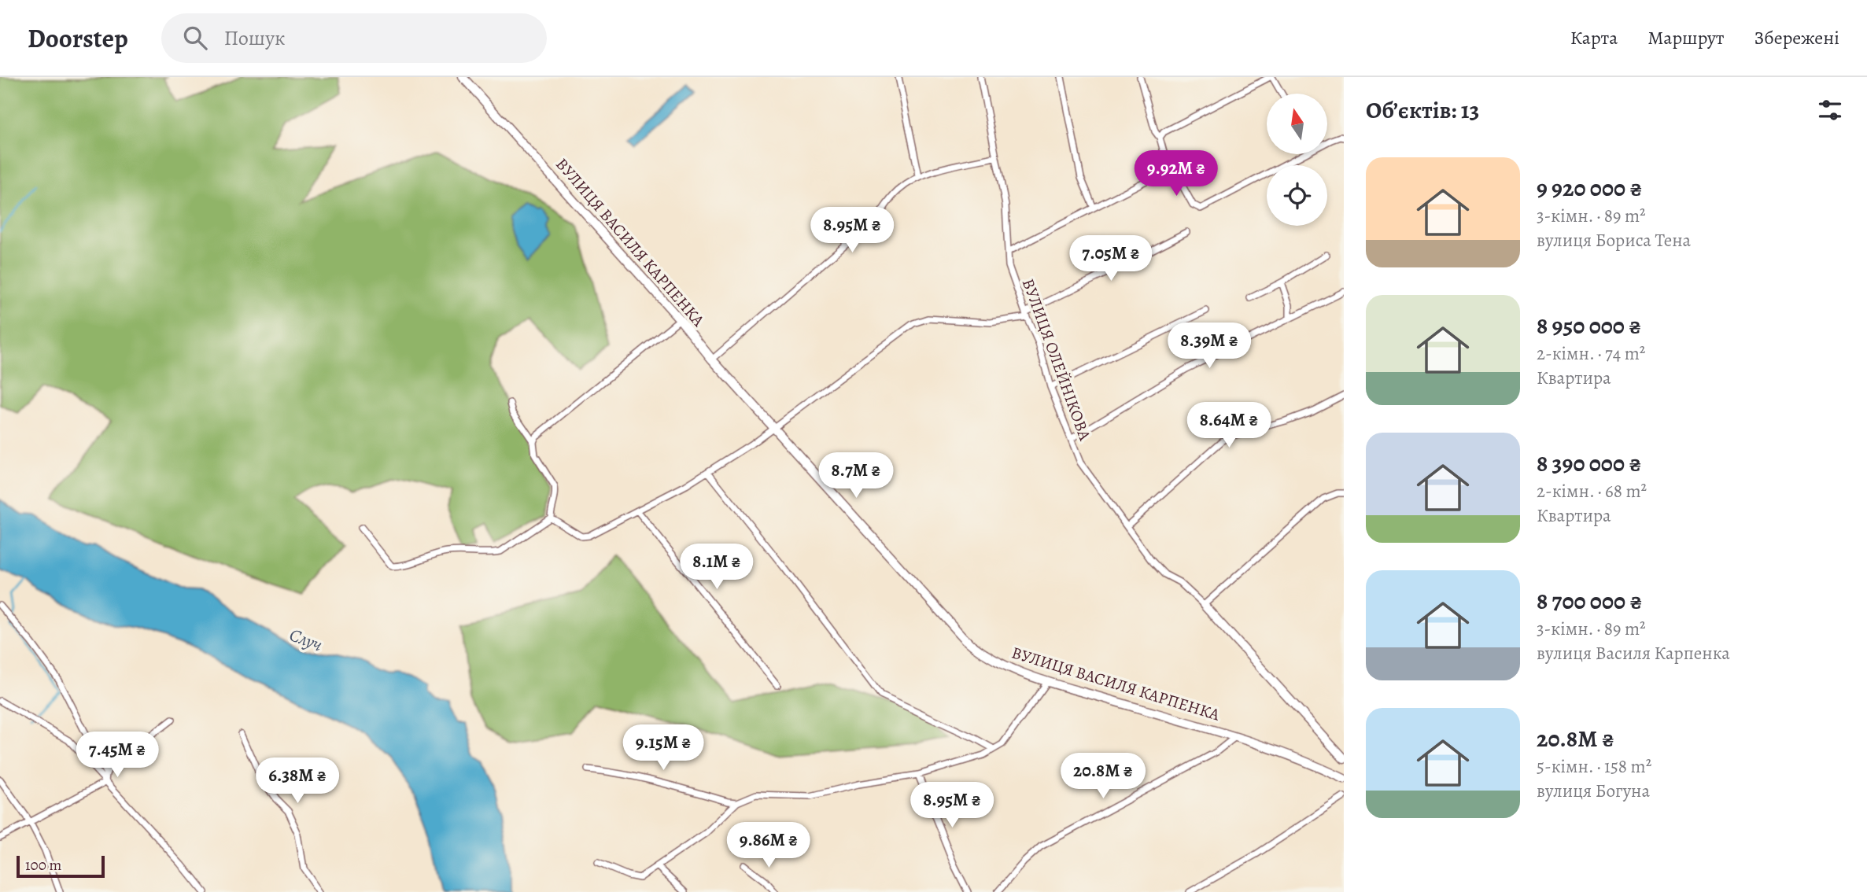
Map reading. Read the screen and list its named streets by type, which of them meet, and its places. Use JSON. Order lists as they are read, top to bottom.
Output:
{
  "streets": {
    "street": ["ВУЛИЦЯ ВАСИЛЯ КАРПЕНКА", "ВУЛИЦЯ ОЛЕЙНІКОВА"]
  },
  "water": ["Случ"],
  "scale_bar": "100 m",
  "north": "top",
  "page": {
    "header": "Doorstep",
    "search": "Пошук",
    "nav": ["Карта", "Маршрут", "Збережені"],
    "heading": "Об’єктів: 13",
    "list": [
      {
        "name": "9 920 000 ₴",
        "note": "3-кімн. · 89 m² · вулиця Бориса Тена"
      },
      {
        "name": "8 950 000 ₴",
        "note": "2-кімн. · 74 m² · Квартира"
      },
      {
        "name": "8 390 000 ₴",
        "note": "2-кімн. · 68 m² · Квартира"
      },
      {
        "name": "8 700 000 ₴",
        "note": "3-кімн. · 89 m² · вулиця Василя Карпенка"
      },
      {
        "name": "20.8M ₴",
        "note": "5-кімн. · 158 m² · вулиця Богуна"
      }
    ],
    "price": [
      "9.92M ₴",
      "8.95M ₴",
      "7.05M ₴",
      "8.39M ₴",
      "8.64M ₴",
      "8.7M ₴",
      "8.1M ₴",
      "9.15M ₴",
      "7.45M ₴",
      "20.8M ₴",
      "6.38M ₴",
      "8.95M ₴",
      "9.86M ₴"
    ],
    "scale": "100 m"
  }
}
